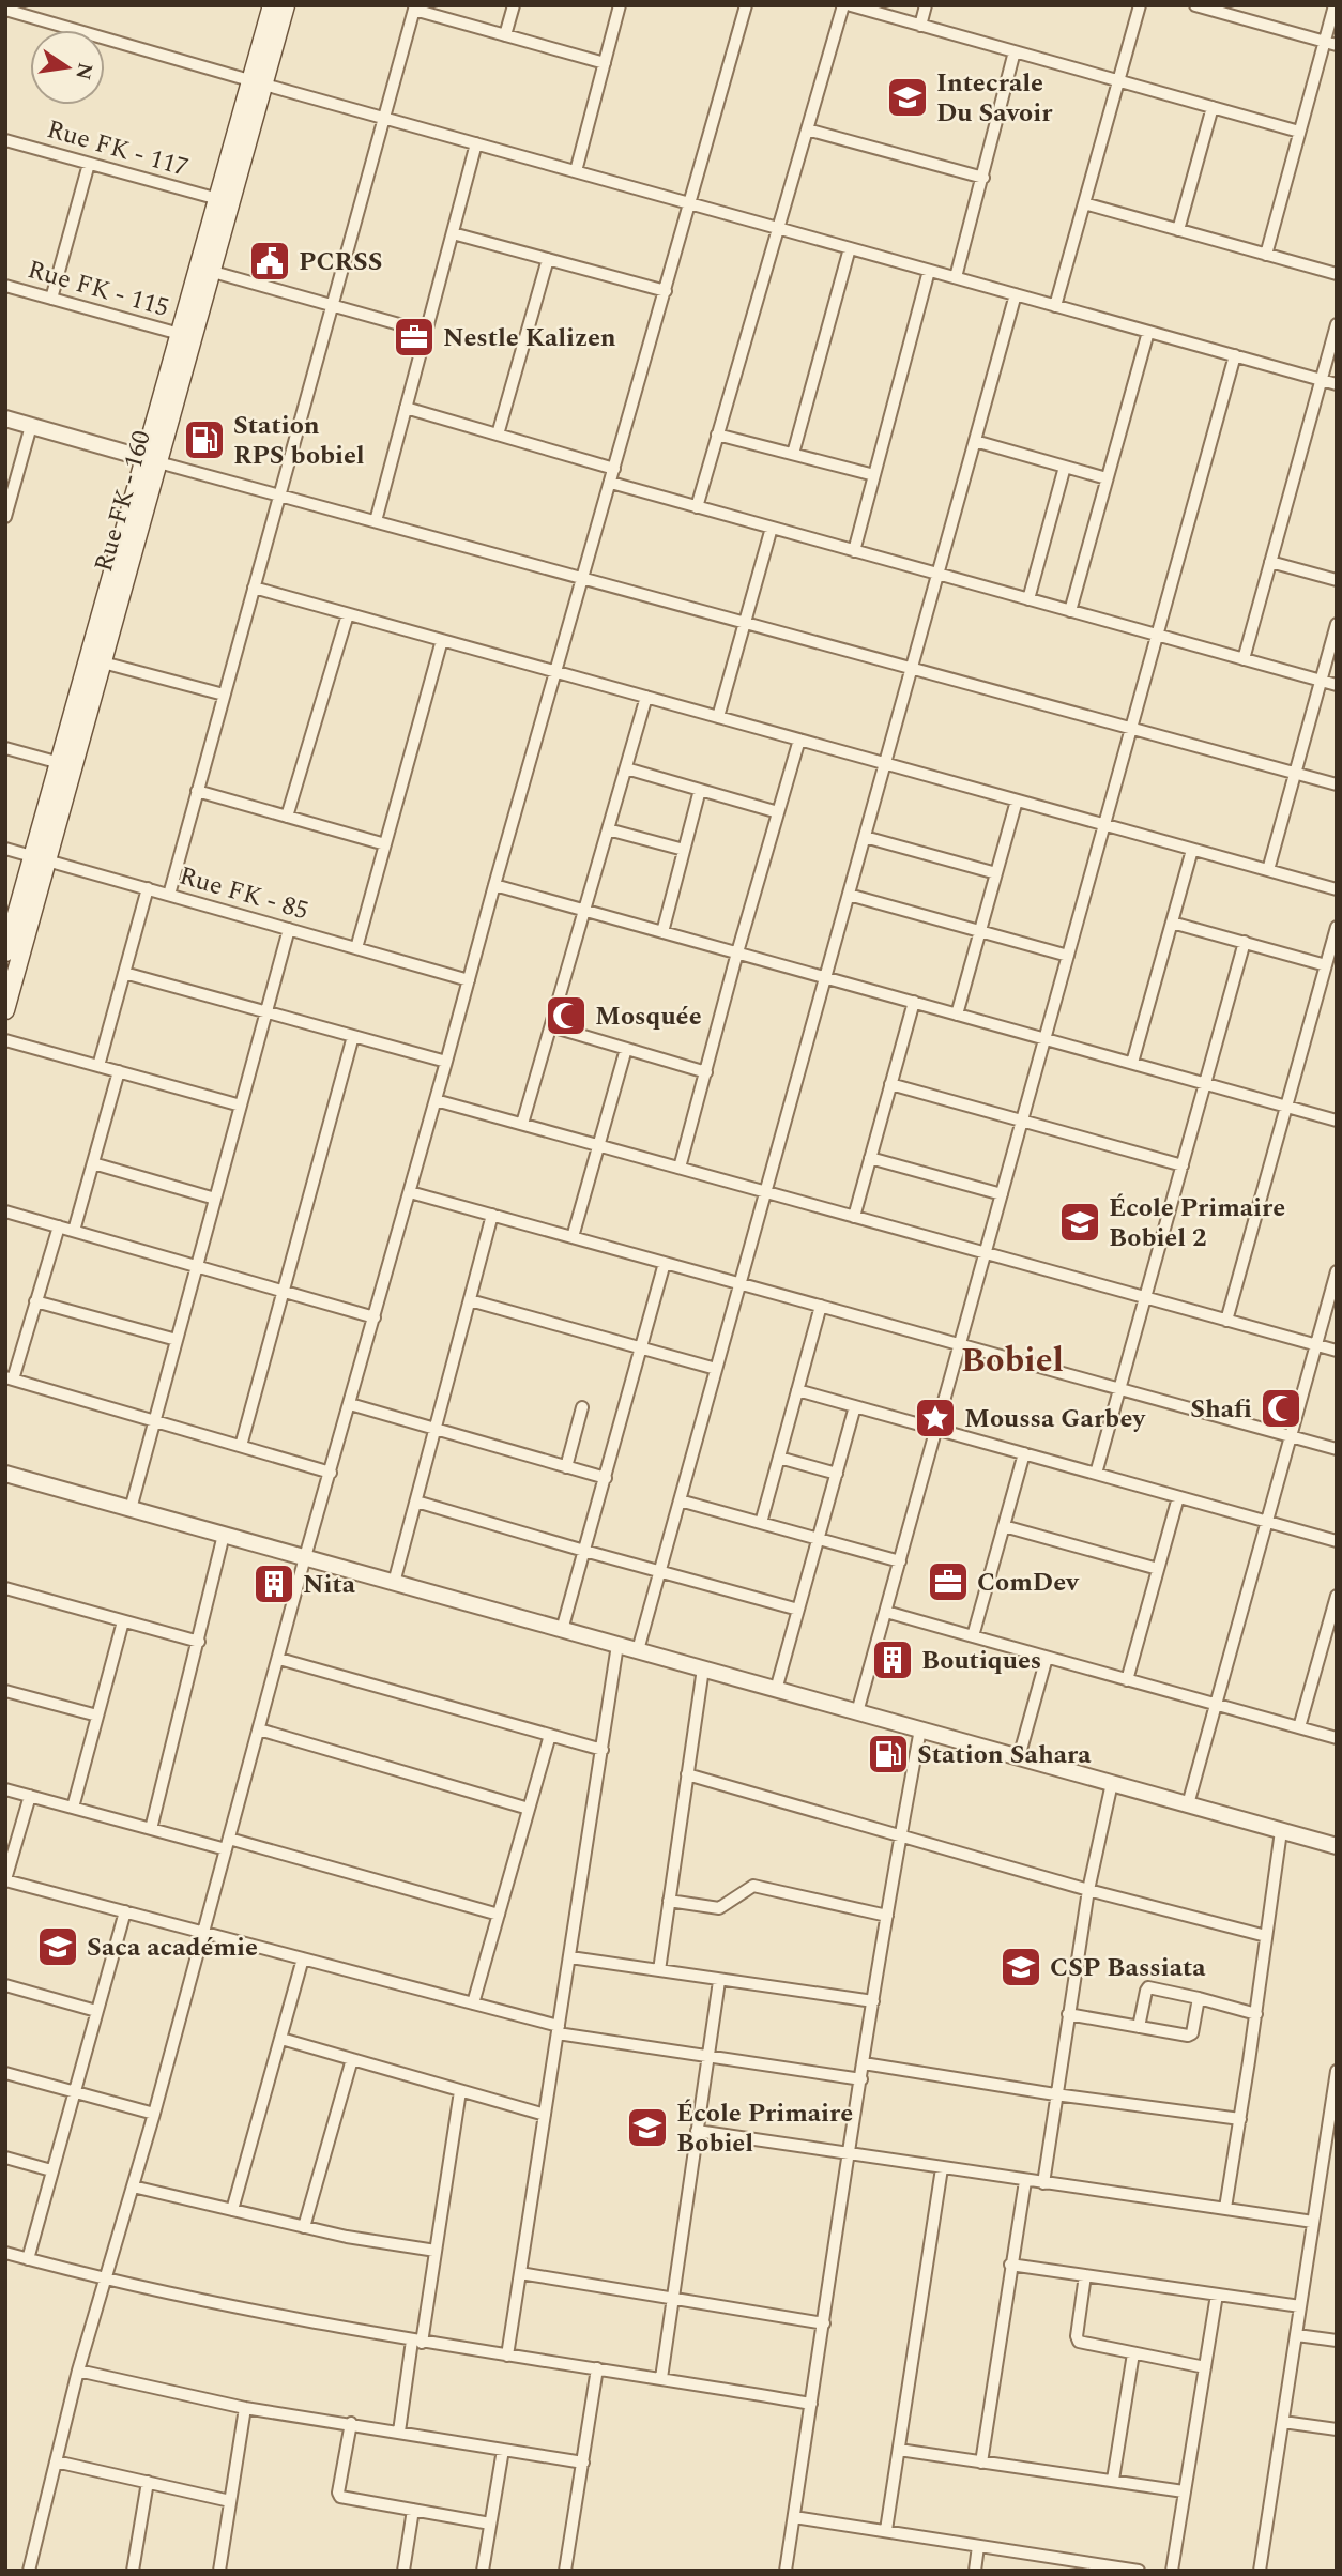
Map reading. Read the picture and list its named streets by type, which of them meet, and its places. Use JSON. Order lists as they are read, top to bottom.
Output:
{
  "streets": {
    "main road": ["Rue FK - 160"],
    "street": ["Rue FK - 117", "Rue FK - 115", "Rue FK - 85"]
  },
  "crossings": [
    ["Rue FK - 117", "Rue FK - 160"],
    ["Rue FK - 115", "Rue FK - 160"],
    ["Rue FK - 160", "Rue FK - 85"]
  ],
  "districts": ["Bobiel"],
  "places": {
    "school or university": [
      "Intecrale Du Savoir",
      "École Primaire Bobiel 2",
      "Saca académie",
      "CSP Bassiata",
      "École Primaire Bobiel"
    ],
    "public building": ["PCRSS"],
    "office": ["Nestle Kalizen", "ComDev"],
    "fuel station": ["Station RPS bobiel", "Station Sahara"],
    "mosque": ["Mosquée", "Shafi"],
    "place": ["Moussa Garbey"],
    "building": ["Nita", "Boutiques"]
  },
  "north": "right"
}
